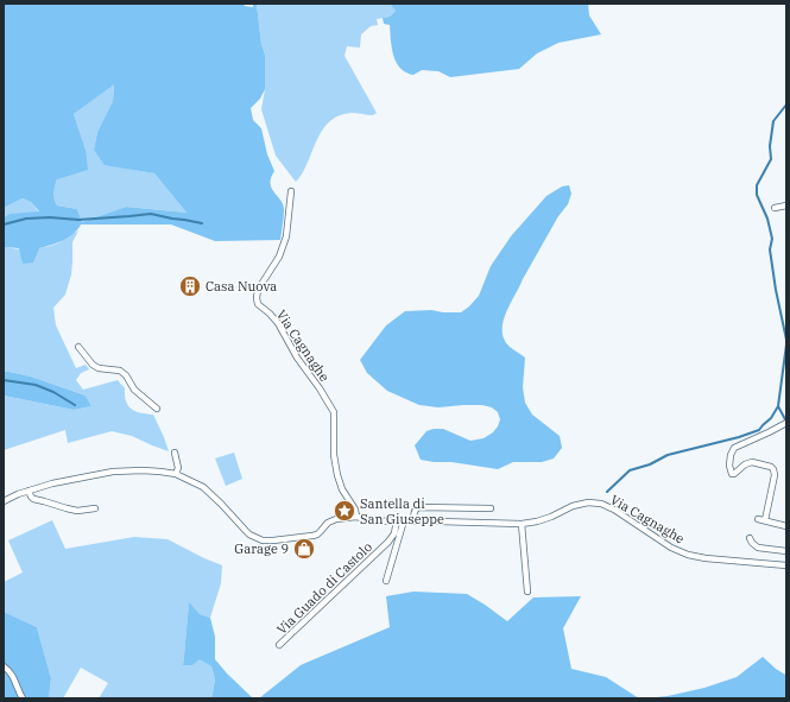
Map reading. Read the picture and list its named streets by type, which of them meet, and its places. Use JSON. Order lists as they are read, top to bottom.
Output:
{
  "streets": {
    "street": ["Via Cagnaghe", "Via Guado di Castolo"]
  },
  "crossings": [
    ["Via Cagnaghe", "Via Guado di Castolo"]
  ],
  "places": {
    "building": ["Casa Nuova"],
    "place": ["Santella di San Giuseppe"],
    "shop": ["Garage 9"]
  }
}
